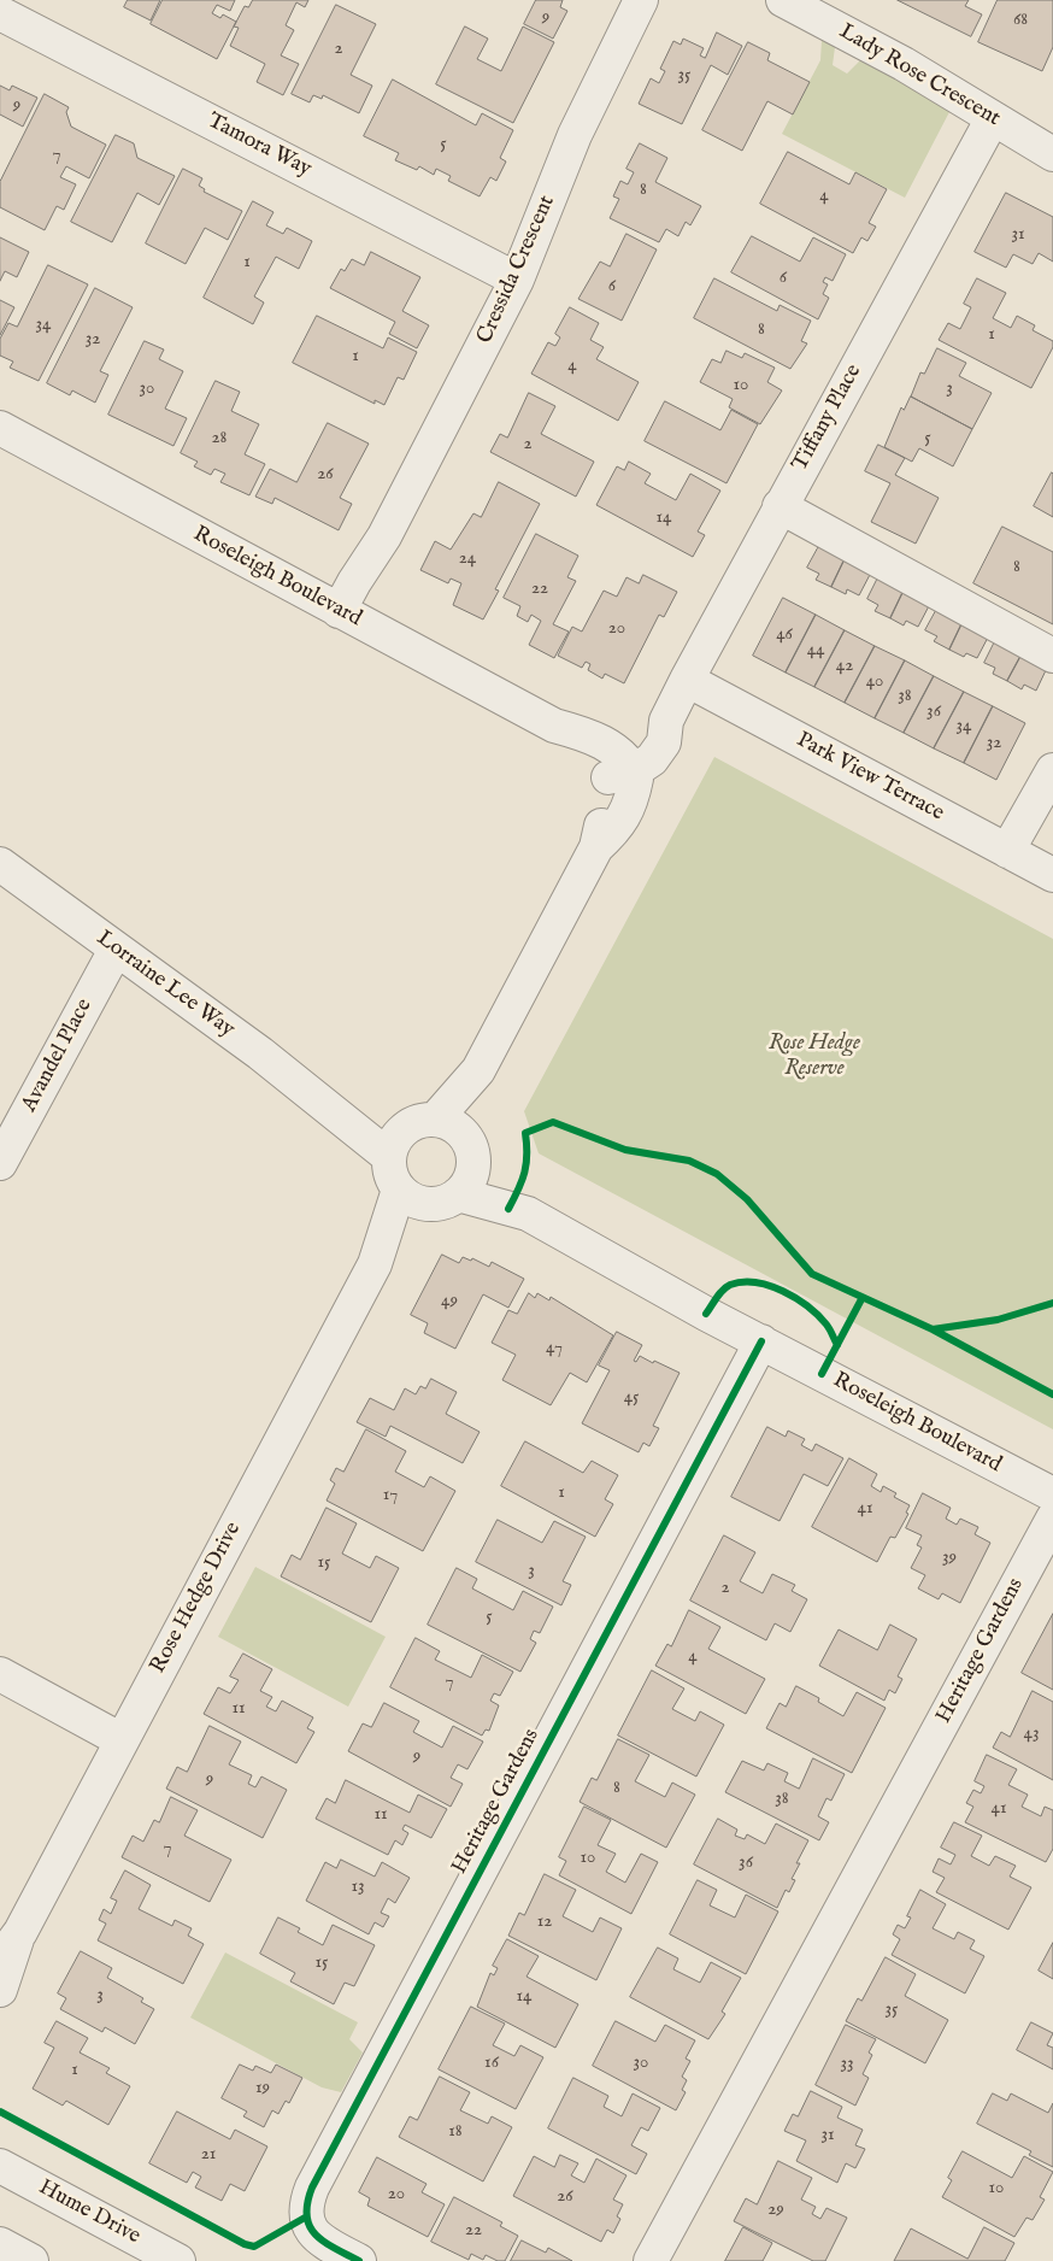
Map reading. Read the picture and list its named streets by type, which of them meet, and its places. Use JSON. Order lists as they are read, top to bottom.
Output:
{
  "streets": {
    "street": [
      "Lady Rose Crescent",
      "Tamora Way",
      "Cressida Crescent",
      "Tiffany Place",
      "Roseleigh Boulevard",
      "Park View Terrace",
      "Lorraine Lee Way",
      "Avandel Place",
      "Rose Hedge Drive",
      "Heritage Gardens",
      "Hume Drive"
    ]
  },
  "crossings": [
    ["Lady Rose Crescent", "Tiffany Place"],
    ["Tamora Way", "Cressida Crescent"],
    ["Cressida Crescent", "Roseleigh Boulevard"],
    ["Tiffany Place", "Roseleigh Boulevard"],
    ["Tiffany Place", "Park View Terrace"],
    ["Roseleigh Boulevard", "Lorraine Lee Way"],
    ["Roseleigh Boulevard", "Rose Hedge Drive"],
    ["Roseleigh Boulevard", "Heritage Gardens"],
    ["Lorraine Lee Way", "Avandel Place"],
    ["Lorraine Lee Way", "Rose Hedge Drive"]
  ],
  "parks": ["Rose Hedge Reserve"],
  "house_numbers": [
    "9",
    "68",
    "2",
    "35",
    "9",
    "5",
    "7",
    "8",
    "4",
    "31",
    "1",
    "6",
    "6",
    "34",
    "8",
    "1",
    "32",
    "1",
    "4",
    "10",
    "30",
    "3",
    "28",
    "5",
    "2",
    "26",
    "14",
    "24",
    "8",
    "22",
    "20",
    "46",
    "44",
    "42",
    "40",
    "38",
    "36",
    "34",
    "32",
    "49",
    "47",
    "45",
    "1",
    "17",
    "41",
    "39",
    "15",
    "3",
    "2",
    "5",
    "4",
    "7",
    "11",
    "43",
    "9",
    "9",
    "8",
    "38",
    "41",
    "11",
    "7",
    "10",
    "36",
    "13",
    "12",
    "15",
    "3",
    "14",
    "35",
    "16",
    "30",
    "33",
    "1",
    "19",
    "18",
    "31",
    "21",
    "10",
    "20",
    "26",
    "29",
    "22"
  ]
}
